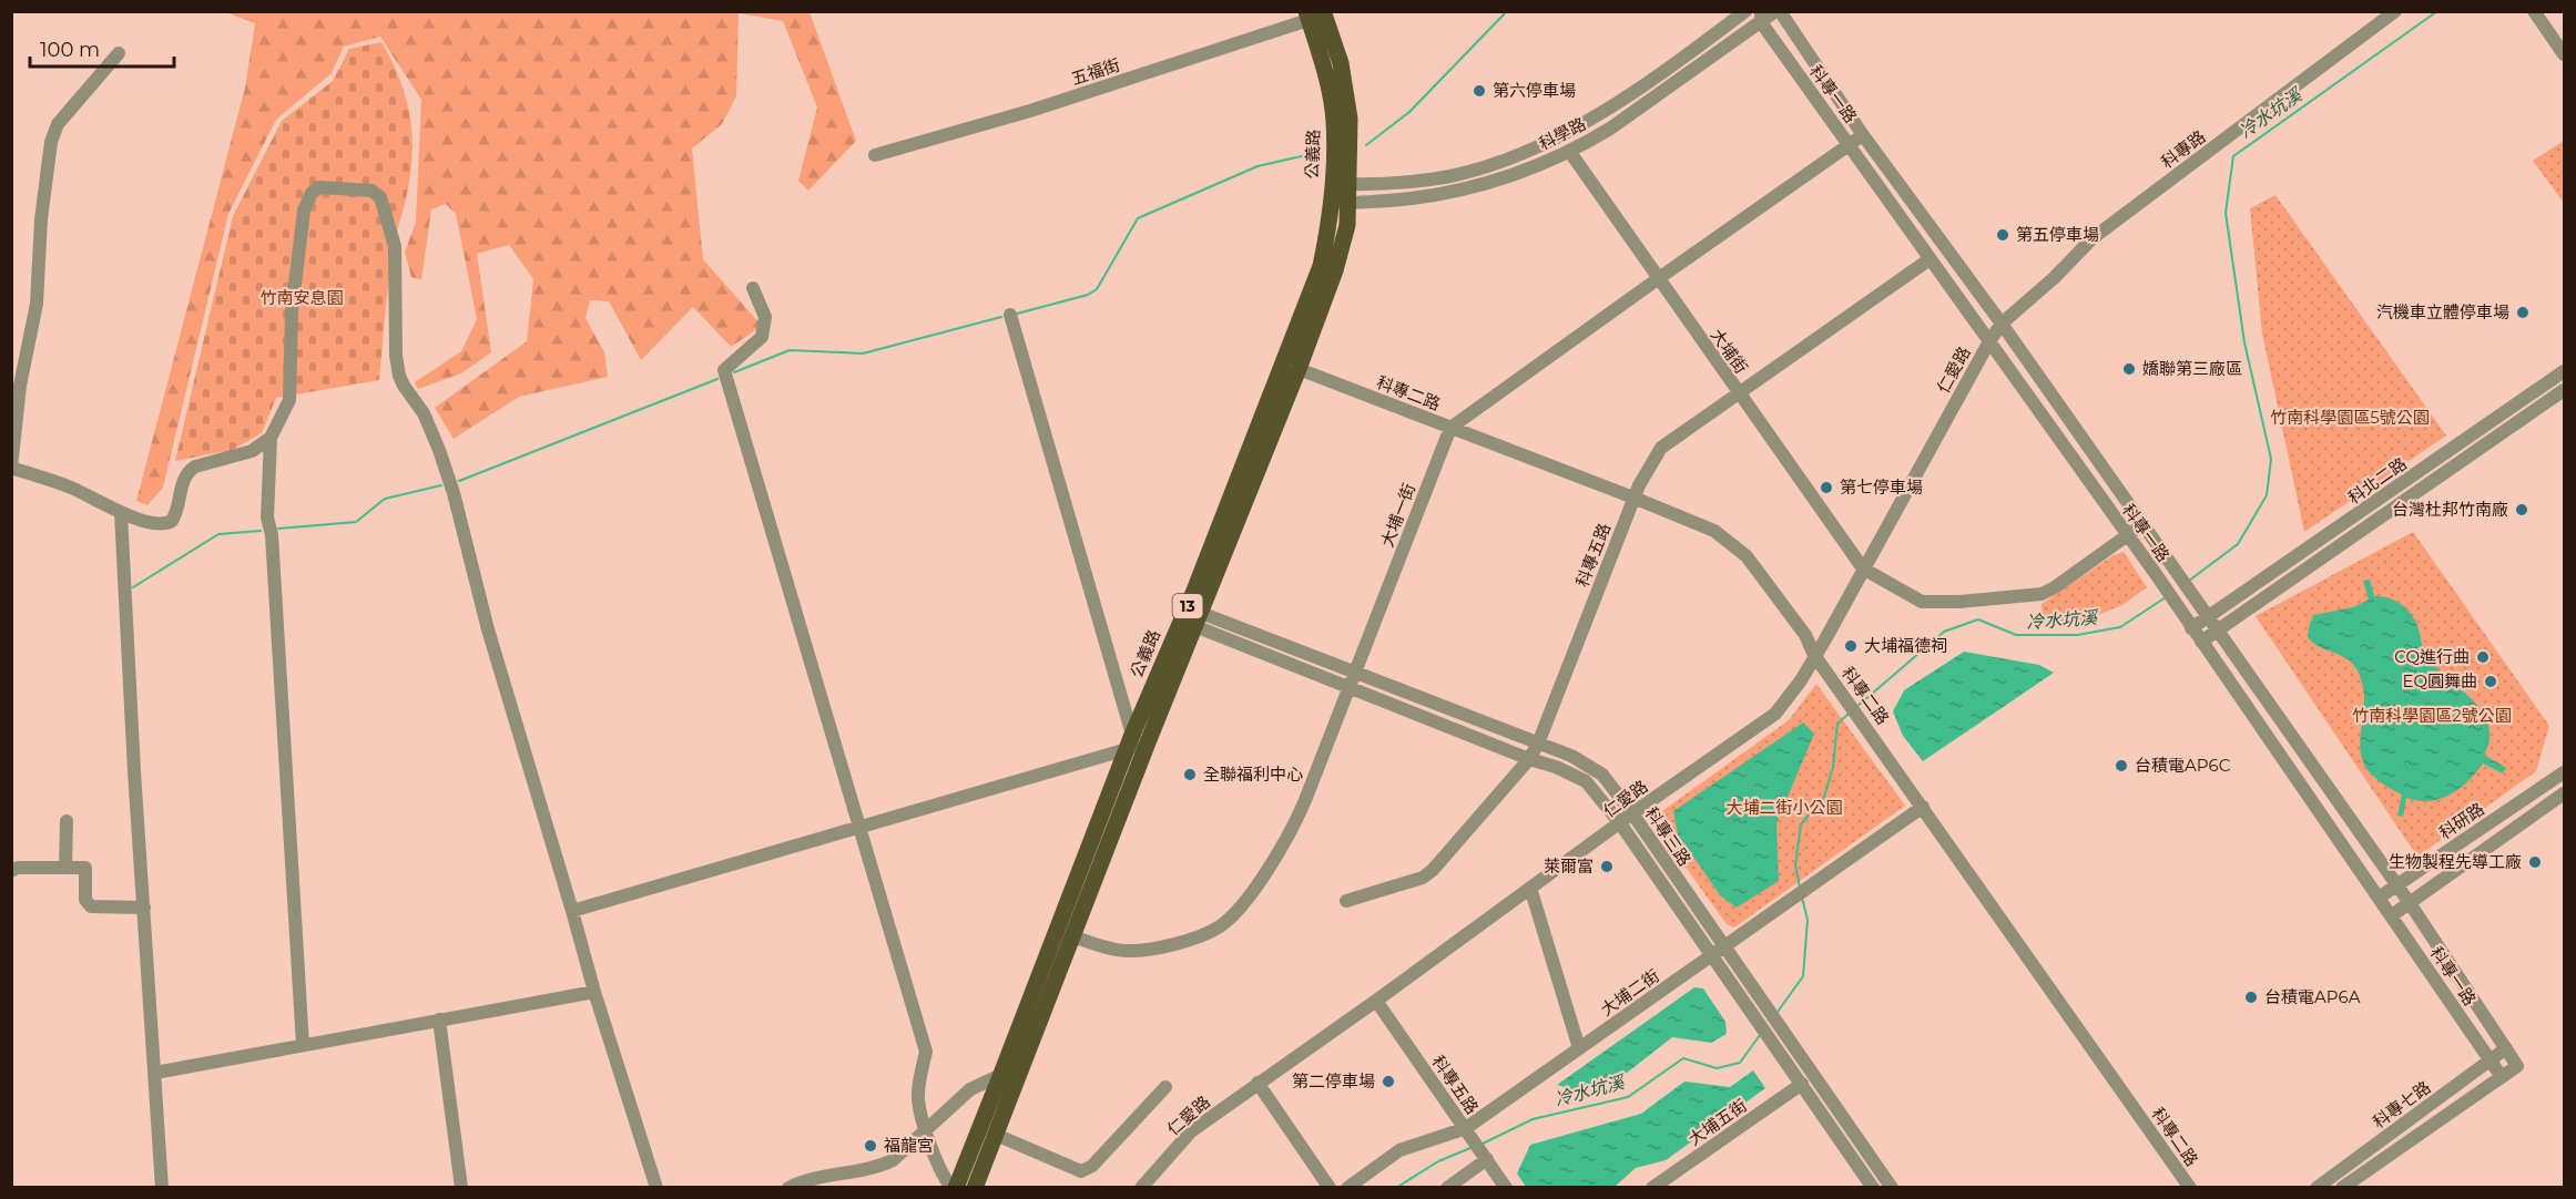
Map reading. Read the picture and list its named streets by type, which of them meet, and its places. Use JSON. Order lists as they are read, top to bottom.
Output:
{
  "streets": {
    "main road": ["公義路", "13"],
    "street": [
      "五福街",
      "科專一路",
      "科學路",
      "科專路",
      "大埔街",
      "仁愛路",
      "科專二路",
      "科北二路",
      "大埔一街",
      "科專五路",
      "科研路",
      "科專三路",
      "大埔二街",
      "科專七路",
      "大埔五街"
    ]
  },
  "crossings": [
    ["五福街", "公義路"],
    ["科專一路", "科學路"],
    ["科專一路", "科專路"],
    ["科專一路", "仁愛路"],
    ["科專一路", "科北二路"],
    ["科專一路", "科專五路"],
    ["科專一路", "科研路"],
    ["科專一路", "科專七路"],
    ["科學路", "公義路"],
    ["科學路", "大埔街"],
    ["科專路", "仁愛路"],
    ["公義路", "科專二路"],
    ["公義路", "大埔一街"],
    ["公義路", "科專三路"],
    ["大埔街", "仁愛路"],
    ["大埔街", "科專五路"],
    ["仁愛路", "科專二路"],
    ["仁愛路", "科專五路"],
    ["仁愛路", "科專三路"],
    ["科專二路", "大埔一街"],
    ["科專二路", "科專五路"],
    ["科專二路", "大埔二街"],
    ["大埔一街", "科專三路"],
    ["科專五路", "科專三路"],
    ["科專五路", "大埔二街"],
    ["科專三路", "大埔二街"],
    ["科專三路", "大埔五街"]
  ],
  "water": ["冷水坑溪"],
  "parks": [
    "竹南安息園",
    "竹南科學園區5號公園",
    "竹南科學園區2號公園",
    "大埔二街小公園"
  ],
  "places": [
    "第六停車場",
    "第五停車場",
    "汽機車立體停車場",
    "嬌聯第三廠區",
    "第七停車場",
    "台灣杜邦竹南廠",
    "大埔福德祠",
    "CQ進行曲",
    "EQ圓舞曲",
    "台積電AP6C",
    "全聯福利中心",
    "生物製程先導工廠",
    "萊爾富",
    "台積電AP6A",
    "第二停車場",
    "福龍宮"
  ],
  "scale_bar": "100 m"
}
